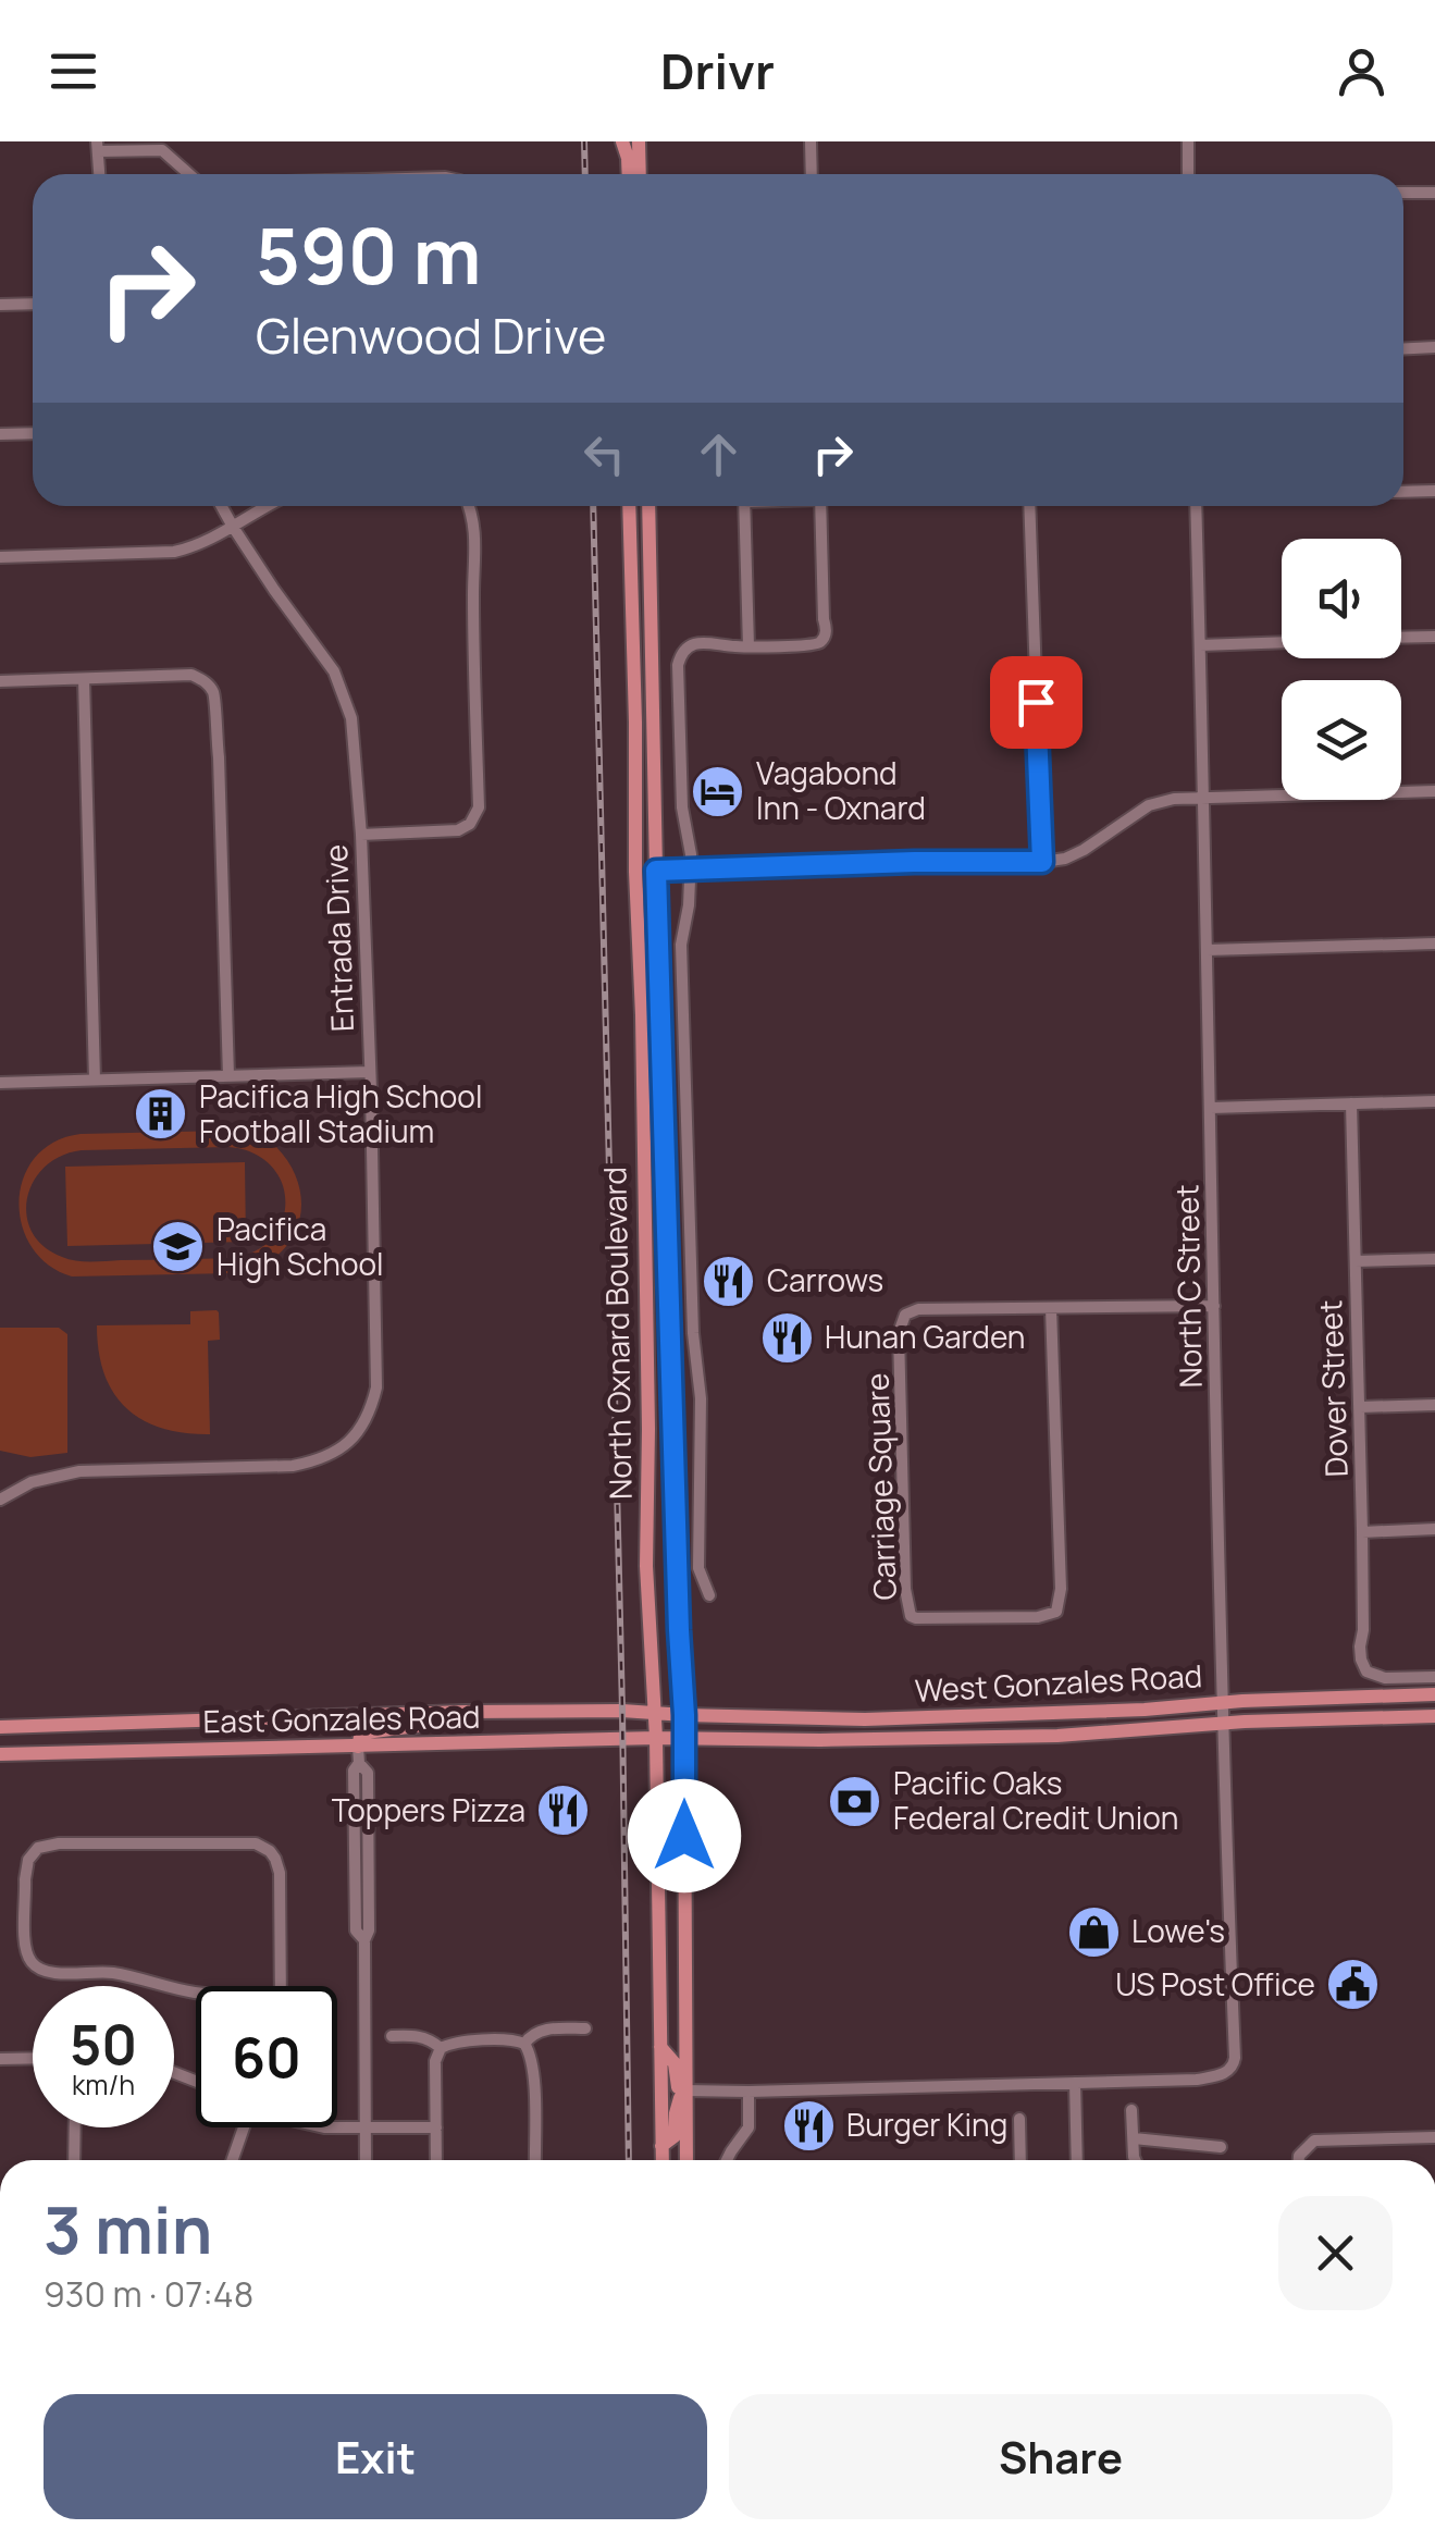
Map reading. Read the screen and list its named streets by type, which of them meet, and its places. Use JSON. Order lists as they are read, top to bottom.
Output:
{
  "streets": {
    "main road": ["North Oxnard Boulevard", "West Gonzales Road", "East Gonzales Road"],
    "street": [
      "Entrada Drive",
      "North C Street",
      "Dover Street",
      "Carriage Square"
    ]
  },
  "crossings": [
    ["North C Street", "Carriage Square"],
    ["North C Street", "West Gonzales Road"],
    ["North Oxnard Boulevard", "West Gonzales Road"],
    ["North Oxnard Boulevard", "East Gonzales Road"],
    ["West Gonzales Road", "East Gonzales Road"]
  ],
  "places": {
    "hotel": ["Vagabond Inn - Oxnard"],
    "building": ["Pacifica High School Football Stadium"],
    "school or university": ["Pacifica High School"],
    "restaurant": [
      "Carrows",
      "Hunan Garden",
      "Toppers Pizza",
      "Burger King"
    ],
    "bank": ["Pacific Oaks Federal Credit Union"],
    "shop": ["Lowe's"],
    "public building": ["US Post Office"]
  },
  "page": {
    "header": "Drivr",
    "turn": ["590 m", "Glenwood Drive"],
    "speed": "50 km/h",
    "limit": "60",
    "heading": ["3 min", "930 m · 07:48"],
    "buttons": ["Exit", "Share"]
  }
}
